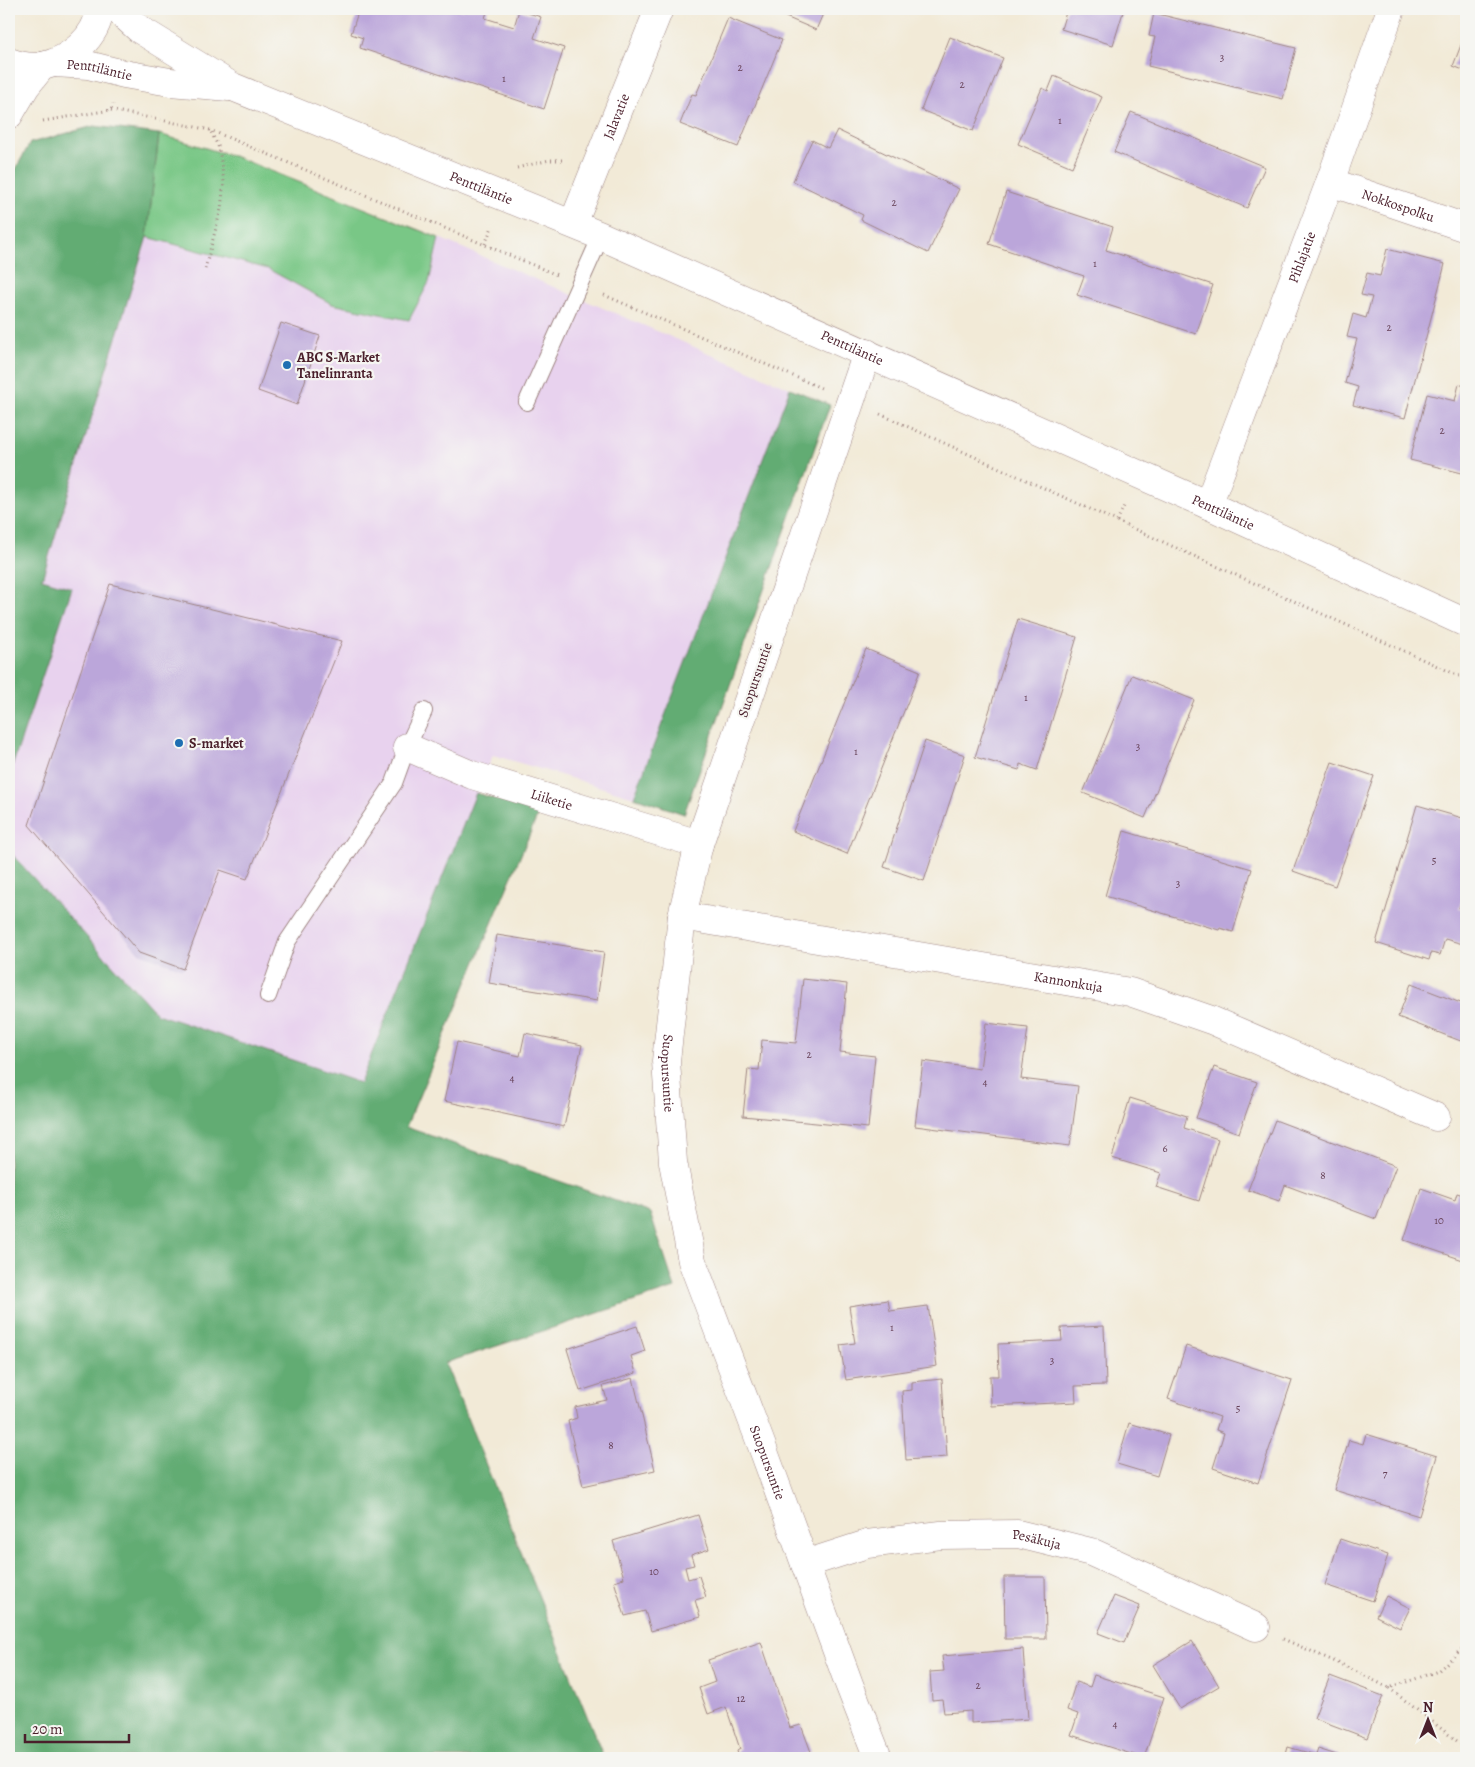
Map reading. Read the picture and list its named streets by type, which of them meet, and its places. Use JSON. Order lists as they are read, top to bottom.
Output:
{
  "streets": {
    "street": [
      "Penttiläntie",
      "Jalavatie",
      "Nokkospolku",
      "Pihlajatie",
      "Suopursuntie",
      "Liiketie",
      "Kannonkuja",
      "Pesäkuja"
    ]
  },
  "crossings": [
    ["Penttiläntie", "Jalavatie"],
    ["Penttiläntie", "Pihlajatie"],
    ["Penttiläntie", "Suopursuntie"],
    ["Nokkospolku", "Pihlajatie"],
    ["Suopursuntie", "Liiketie"],
    ["Suopursuntie", "Kannonkuja"],
    ["Suopursuntie", "Pesäkuja"]
  ],
  "places": ["ABC S-Market Tanelinranta", "S-market"],
  "house_numbers": [
    "3",
    "2",
    "1",
    "2",
    "1",
    "2",
    "1",
    "2",
    "2",
    "1",
    "3",
    "1",
    "5",
    "3",
    "2",
    "4",
    "4",
    "6",
    "8",
    "10",
    "1",
    "3",
    "5",
    "8",
    "7",
    "10",
    "2",
    "12",
    "4"
  ],
  "scale_bar": "20 m",
  "north": "top"
}
